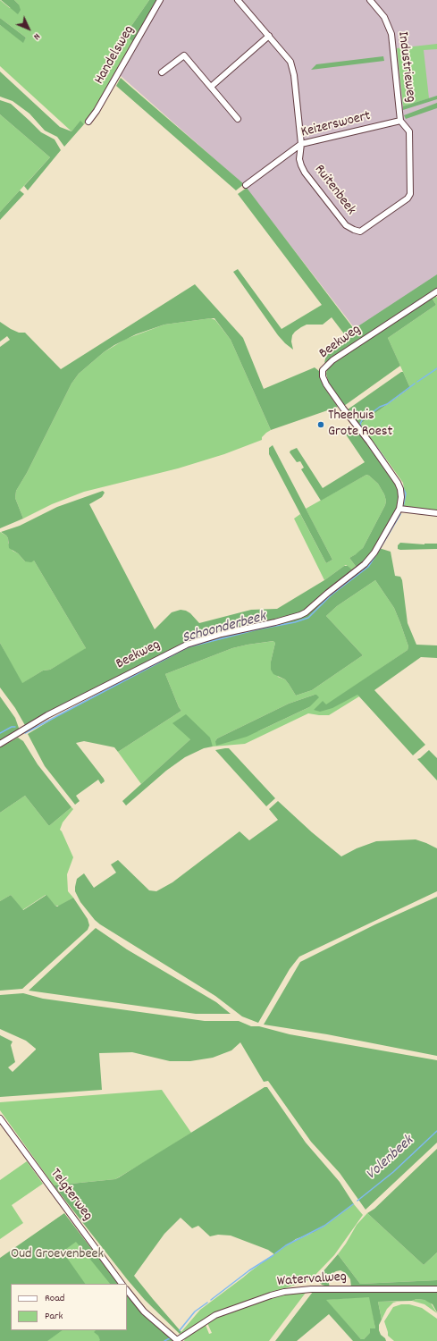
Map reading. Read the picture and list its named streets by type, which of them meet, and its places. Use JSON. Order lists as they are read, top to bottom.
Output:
{
  "streets": {
    "street": [
      "Handelsweg",
      "Industrieweg",
      "Keizerswoert",
      "Ruitenbeek",
      "Beekweg",
      "Telgterweg",
      "Watervalweg"
    ]
  },
  "crossings": [
    ["Industrieweg", "Keizerswoert"],
    ["Industrieweg", "Ruitenbeek"],
    ["Keizerswoert", "Ruitenbeek"]
  ],
  "water": ["Schoonderbeek", "Volenbeek"],
  "parks": ["Oud Groevenbeek"],
  "places": ["Theehuis Grote Roest"],
  "legend": ["Road", "Park"],
  "north": "bottom right"
}
